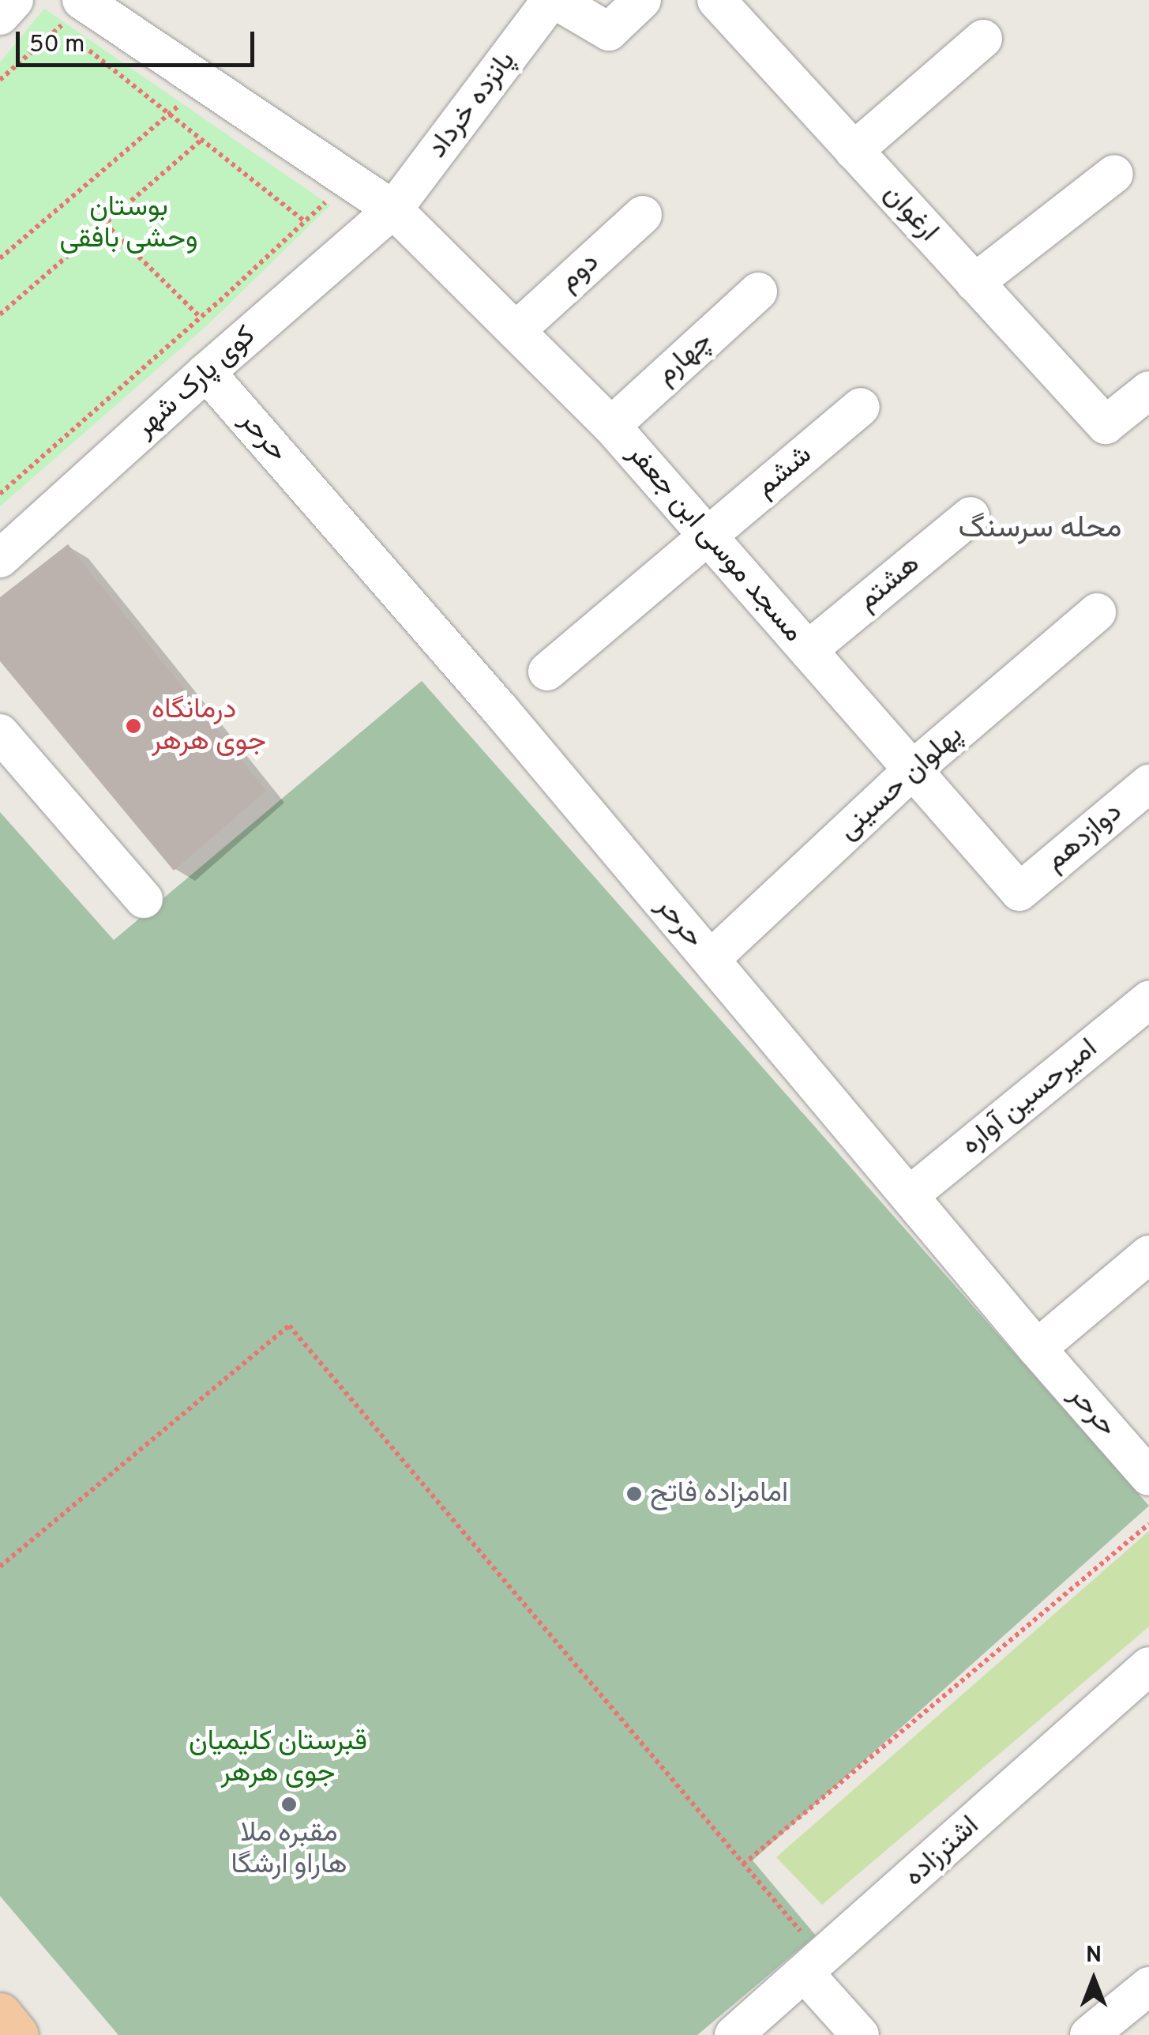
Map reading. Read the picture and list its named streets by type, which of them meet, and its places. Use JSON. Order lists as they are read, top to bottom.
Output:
{
  "streets": {
    "street": [
      "پانزده خرداد",
      "ارغوان",
      "دوم",
      "چهارم",
      "کوی پارک شهر",
      "حرحر",
      "ششم",
      "مسجد موسی ابن جعفر",
      "هشتم",
      "پهلوان حسینی",
      "دوازدهم",
      "امیرحسین آواره",
      "اشترزاده"
    ]
  },
  "crossings": [
    ["پانزده خرداد", "کوی پارک شهر"],
    ["پانزده خرداد", "مسجد موسی ابن جعفر"],
    ["دوم", "مسجد موسی ابن جعفر"],
    ["چهارم", "مسجد موسی ابن جعفر"],
    ["کوی پارک شهر", "حرحر"],
    ["کوی پارک شهر", "مسجد موسی ابن جعفر"],
    ["حرحر", "پهلوان حسینی"],
    ["حرحر", "امیرحسین آواره"],
    ["ششم", "مسجد موسی ابن جعفر"],
    ["مسجد موسی ابن جعفر", "هشتم"],
    ["مسجد موسی ابن جعفر", "پهلوان حسینی"],
    ["مسجد موسی ابن جعفر", "دوازدهم"]
  ],
  "districts": ["محله سرسنگ"],
  "parks": ["بوستان وحشی بافقی", "قبرستان کلیمیان جوی هرهر"],
  "places": ["درمانگاه جوی هرهر", "امامزاده فاتح", "مقبره ملا هاراو ارشگا"],
  "scale_bar": "50 m",
  "north": "top"
}
